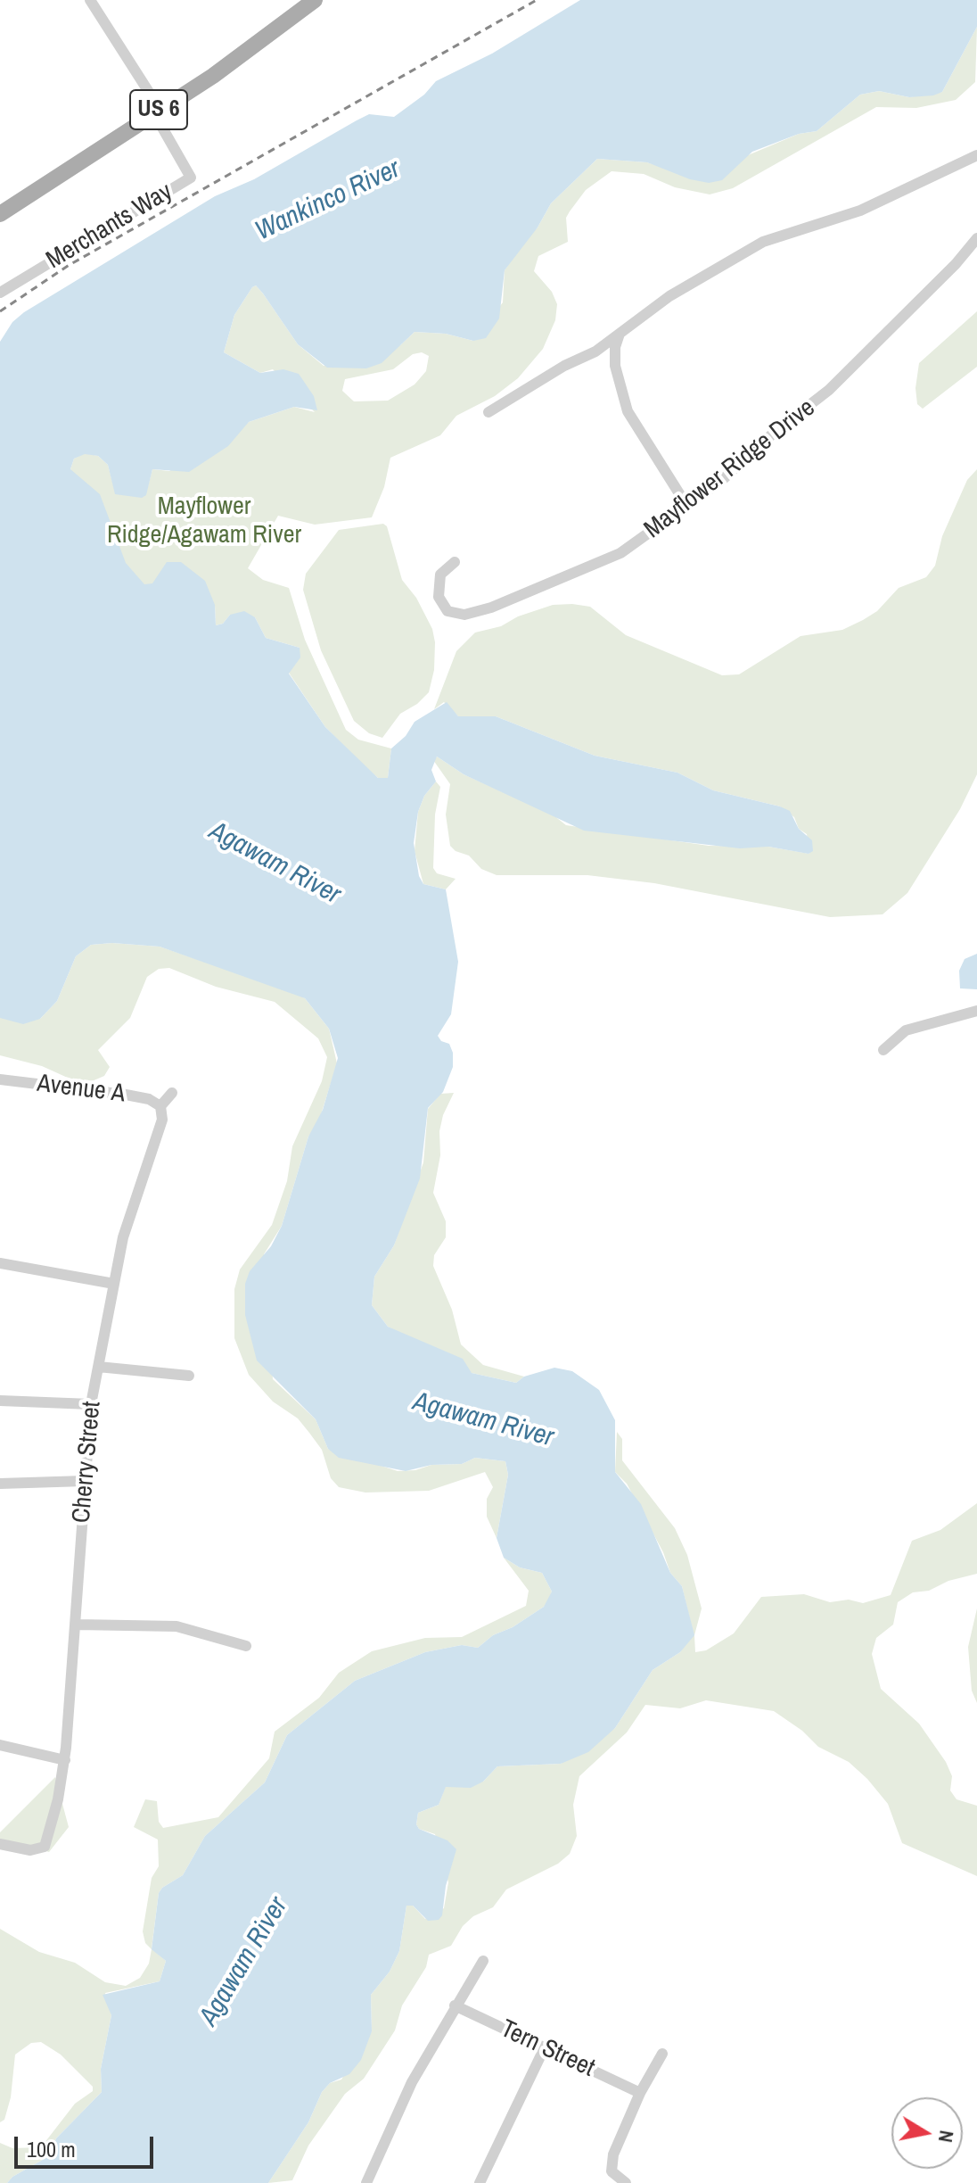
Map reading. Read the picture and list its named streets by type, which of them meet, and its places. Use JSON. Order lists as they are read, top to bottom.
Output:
{
  "streets": {
    "main road": ["US 6"],
    "street": [
      "Merchants Way",
      "Mayflower Ridge Drive",
      "Avenue A",
      "Cherry Street",
      "Tern Street"
    ]
  },
  "crossings": [
    ["US 6", "Merchants Way"],
    ["Avenue A", "Cherry Street"]
  ],
  "water": ["Wankinco River", "Agawam River"],
  "parks": ["Mayflower Ridge/Agawam River"],
  "scale_bar": "100 m",
  "north": "right"
}
